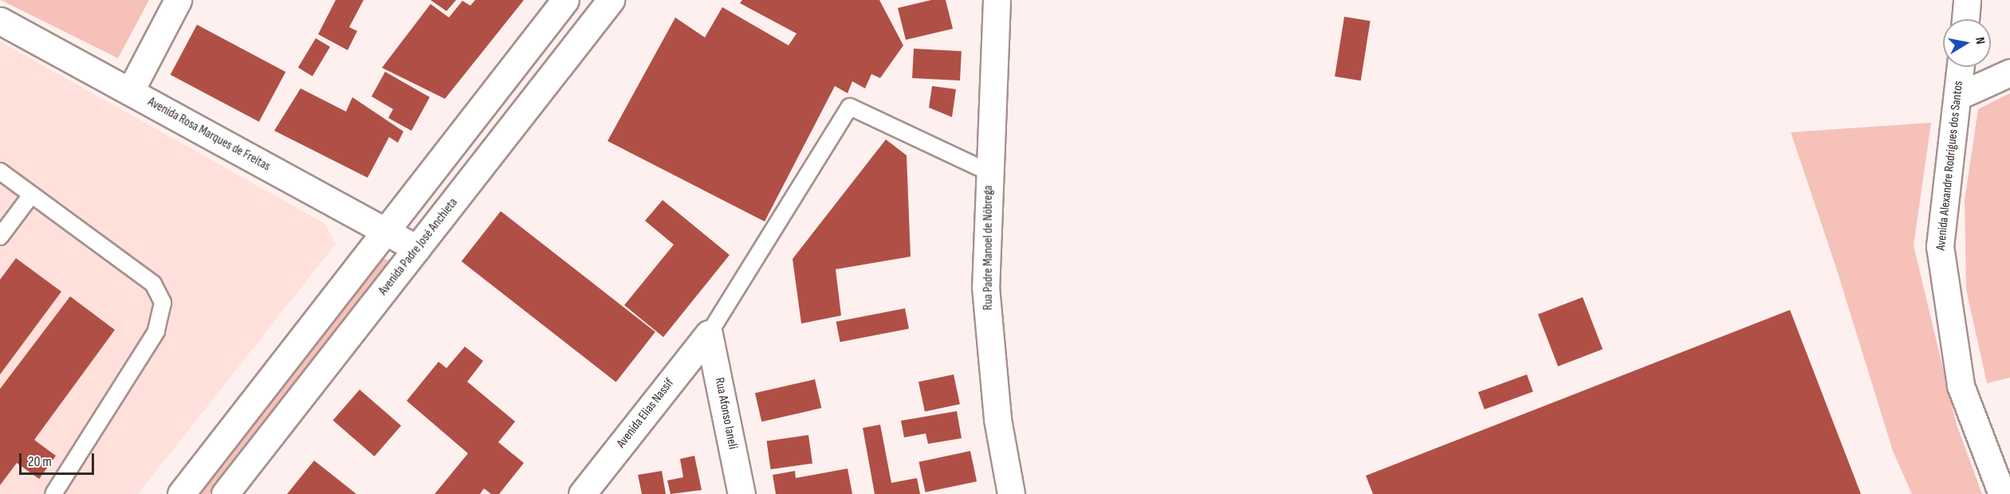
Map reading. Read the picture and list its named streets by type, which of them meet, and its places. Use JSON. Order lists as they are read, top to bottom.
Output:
{
  "streets": {
    "street": [
      "Avenida Rosa Marques de Freitas",
      "Avenida Alexandre Rodrigues dos Santos",
      "Avenida Padre José Anchieta",
      "Rua Padre Manoel de Nóbrega",
      "Avenida Elias Nassif",
      "Rua Afonso Ianeli"
    ]
  },
  "crossings": [
    ["Avenida Rosa Marques de Freitas", "Avenida Padre José Anchieta"],
    ["Avenida Elias Nassif", "Rua Afonso Ianeli"]
  ],
  "scale_bar": "20 m",
  "north": "right"
}
